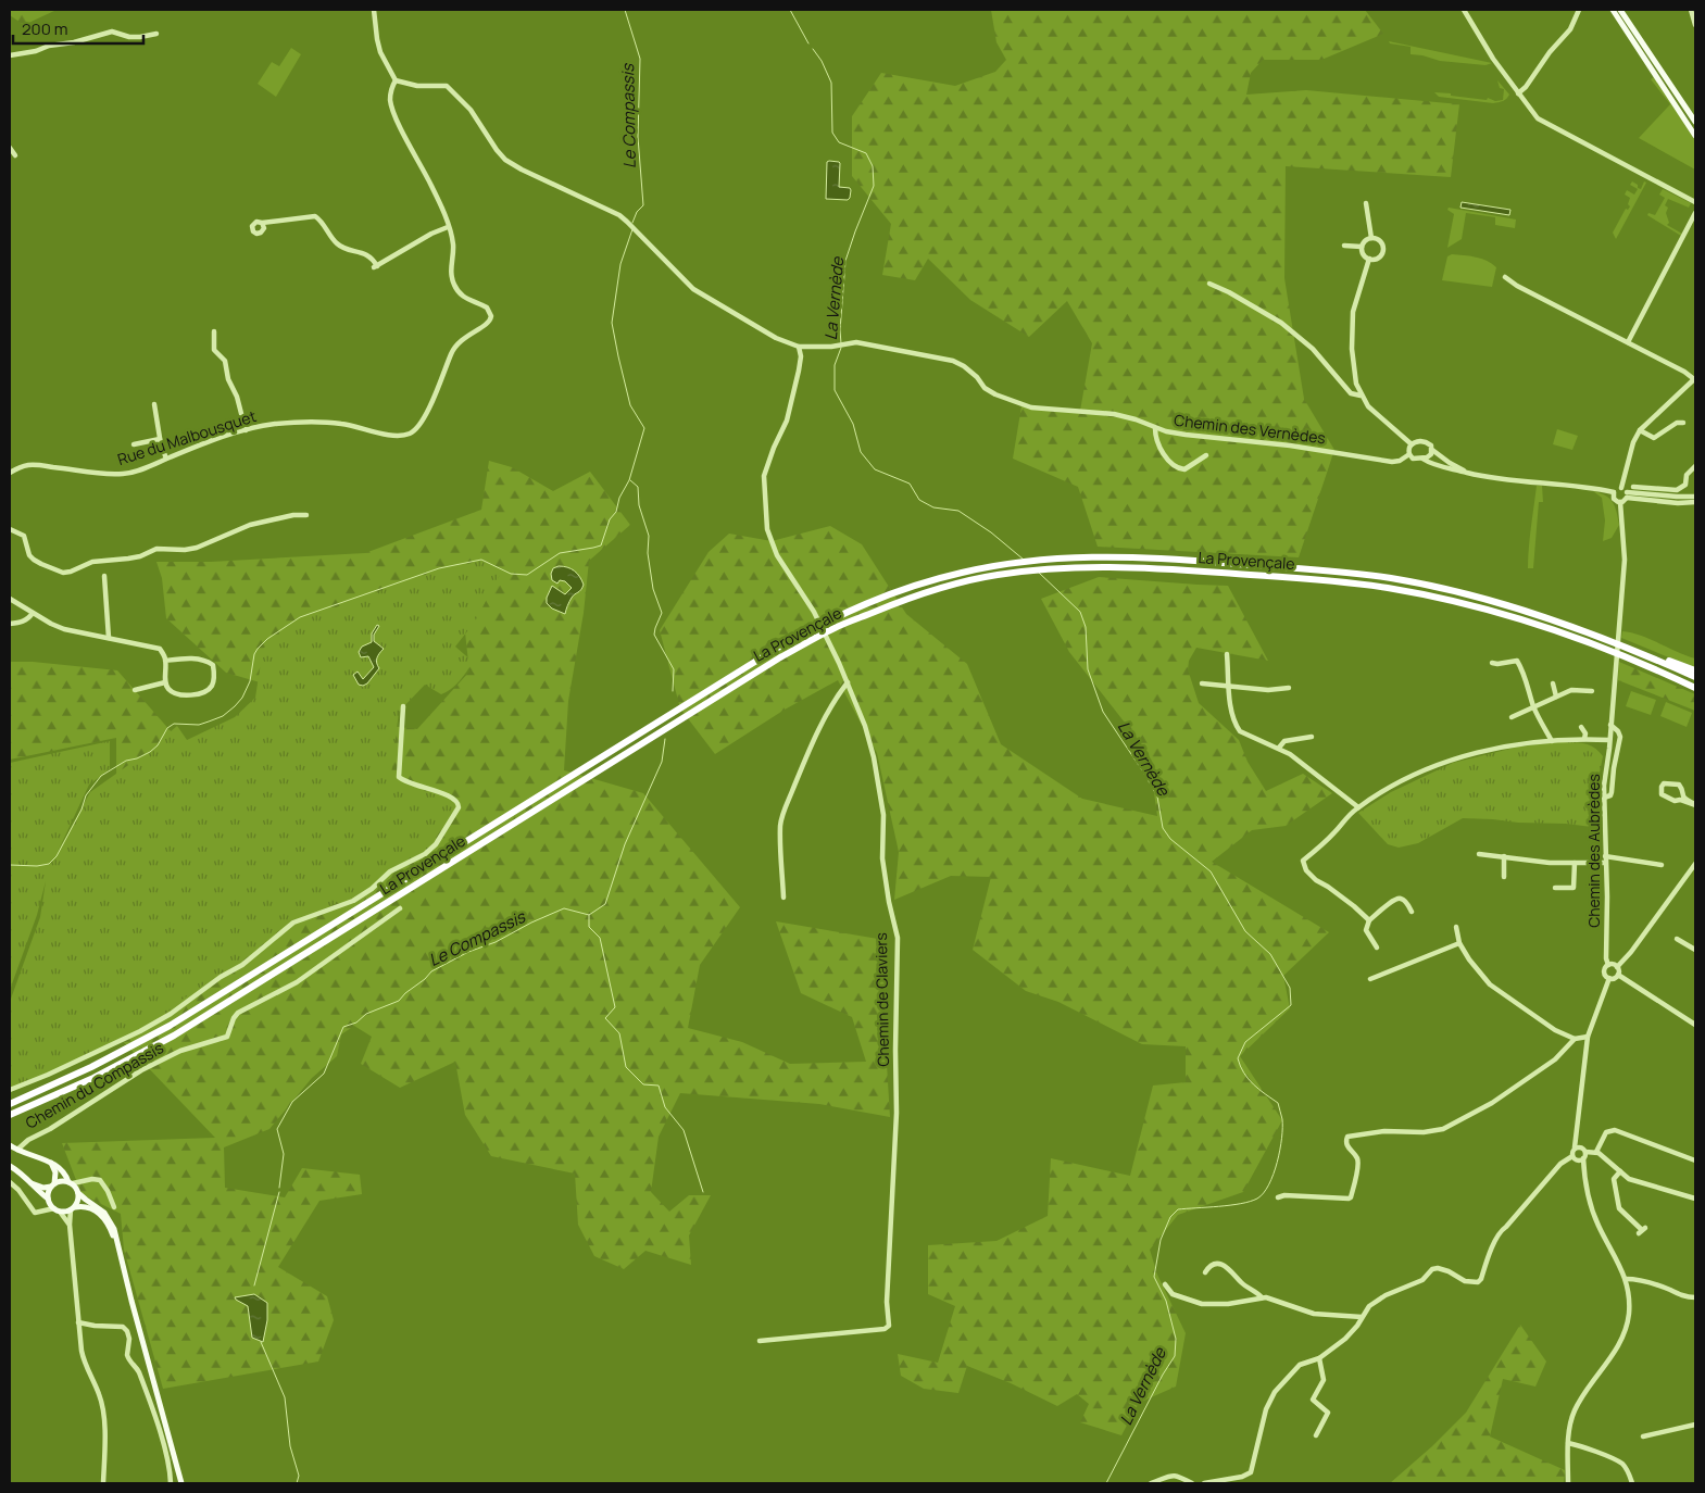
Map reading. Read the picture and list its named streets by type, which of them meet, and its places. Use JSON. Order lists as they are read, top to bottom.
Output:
{
  "streets": {
    "highway": ["La Provençale"],
    "street": [
      "Chemin des Vernèdes",
      "Rue du Malbousquet",
      "Chemin des Aubrèdes",
      "Chemin de Claviers",
      "Chemin du Compassis"
    ]
  },
  "crossings": [
    ["Chemin des Vernèdes", "Chemin de Claviers"]
  ],
  "water": ["Le Compassis", "La Vernède"],
  "scale_bar": "200 m"
}
